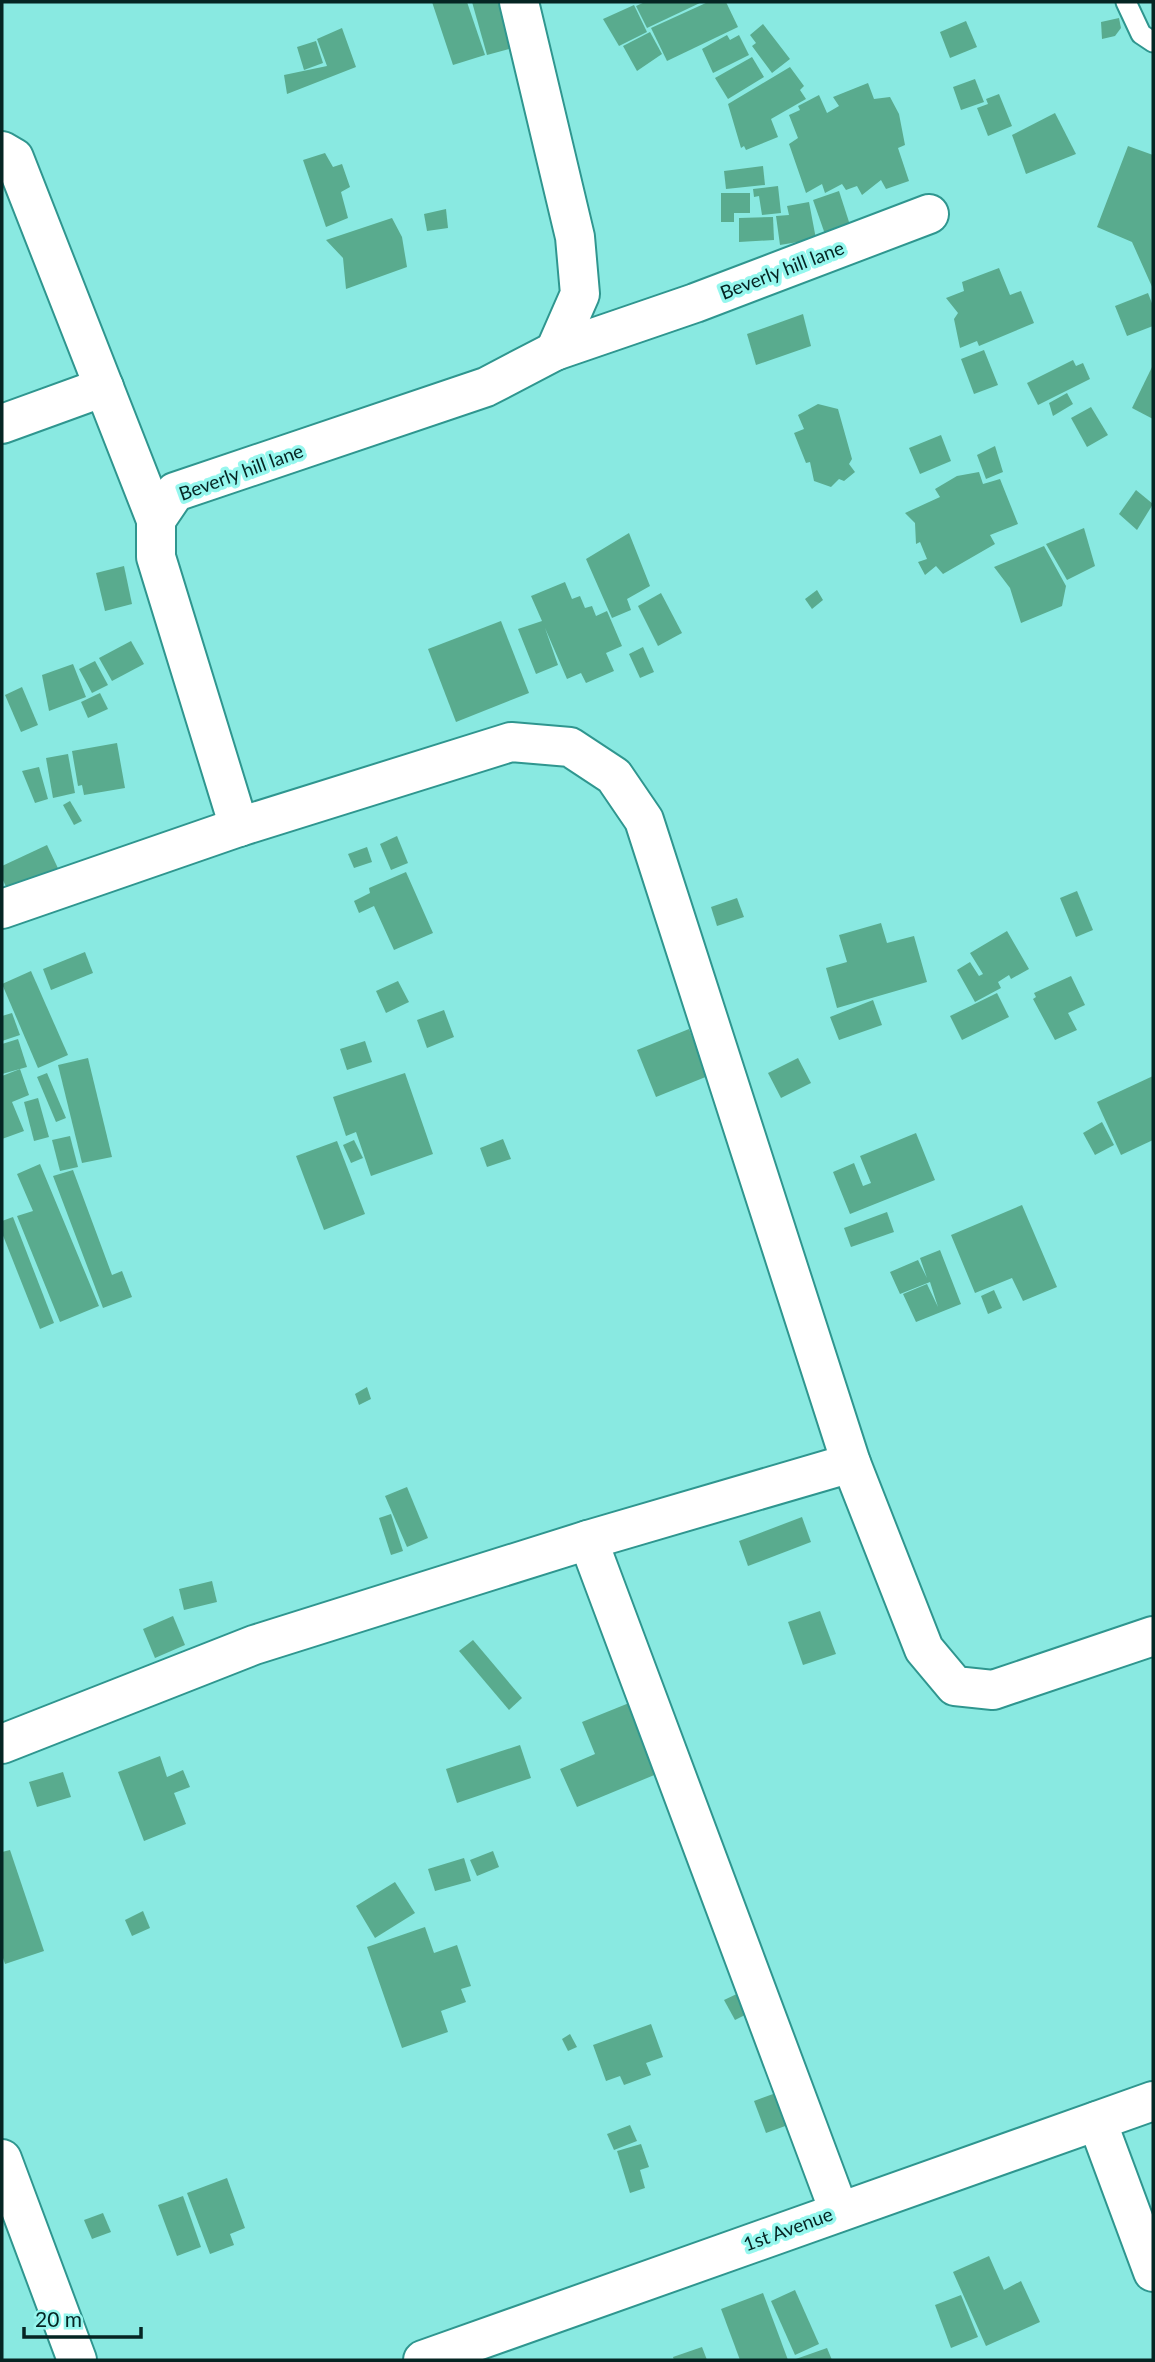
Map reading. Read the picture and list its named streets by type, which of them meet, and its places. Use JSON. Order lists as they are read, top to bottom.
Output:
{
  "streets": {
    "street": ["Beverly hill lane", "1st Avenue"]
  },
  "scale_bar": "20 m"
}
